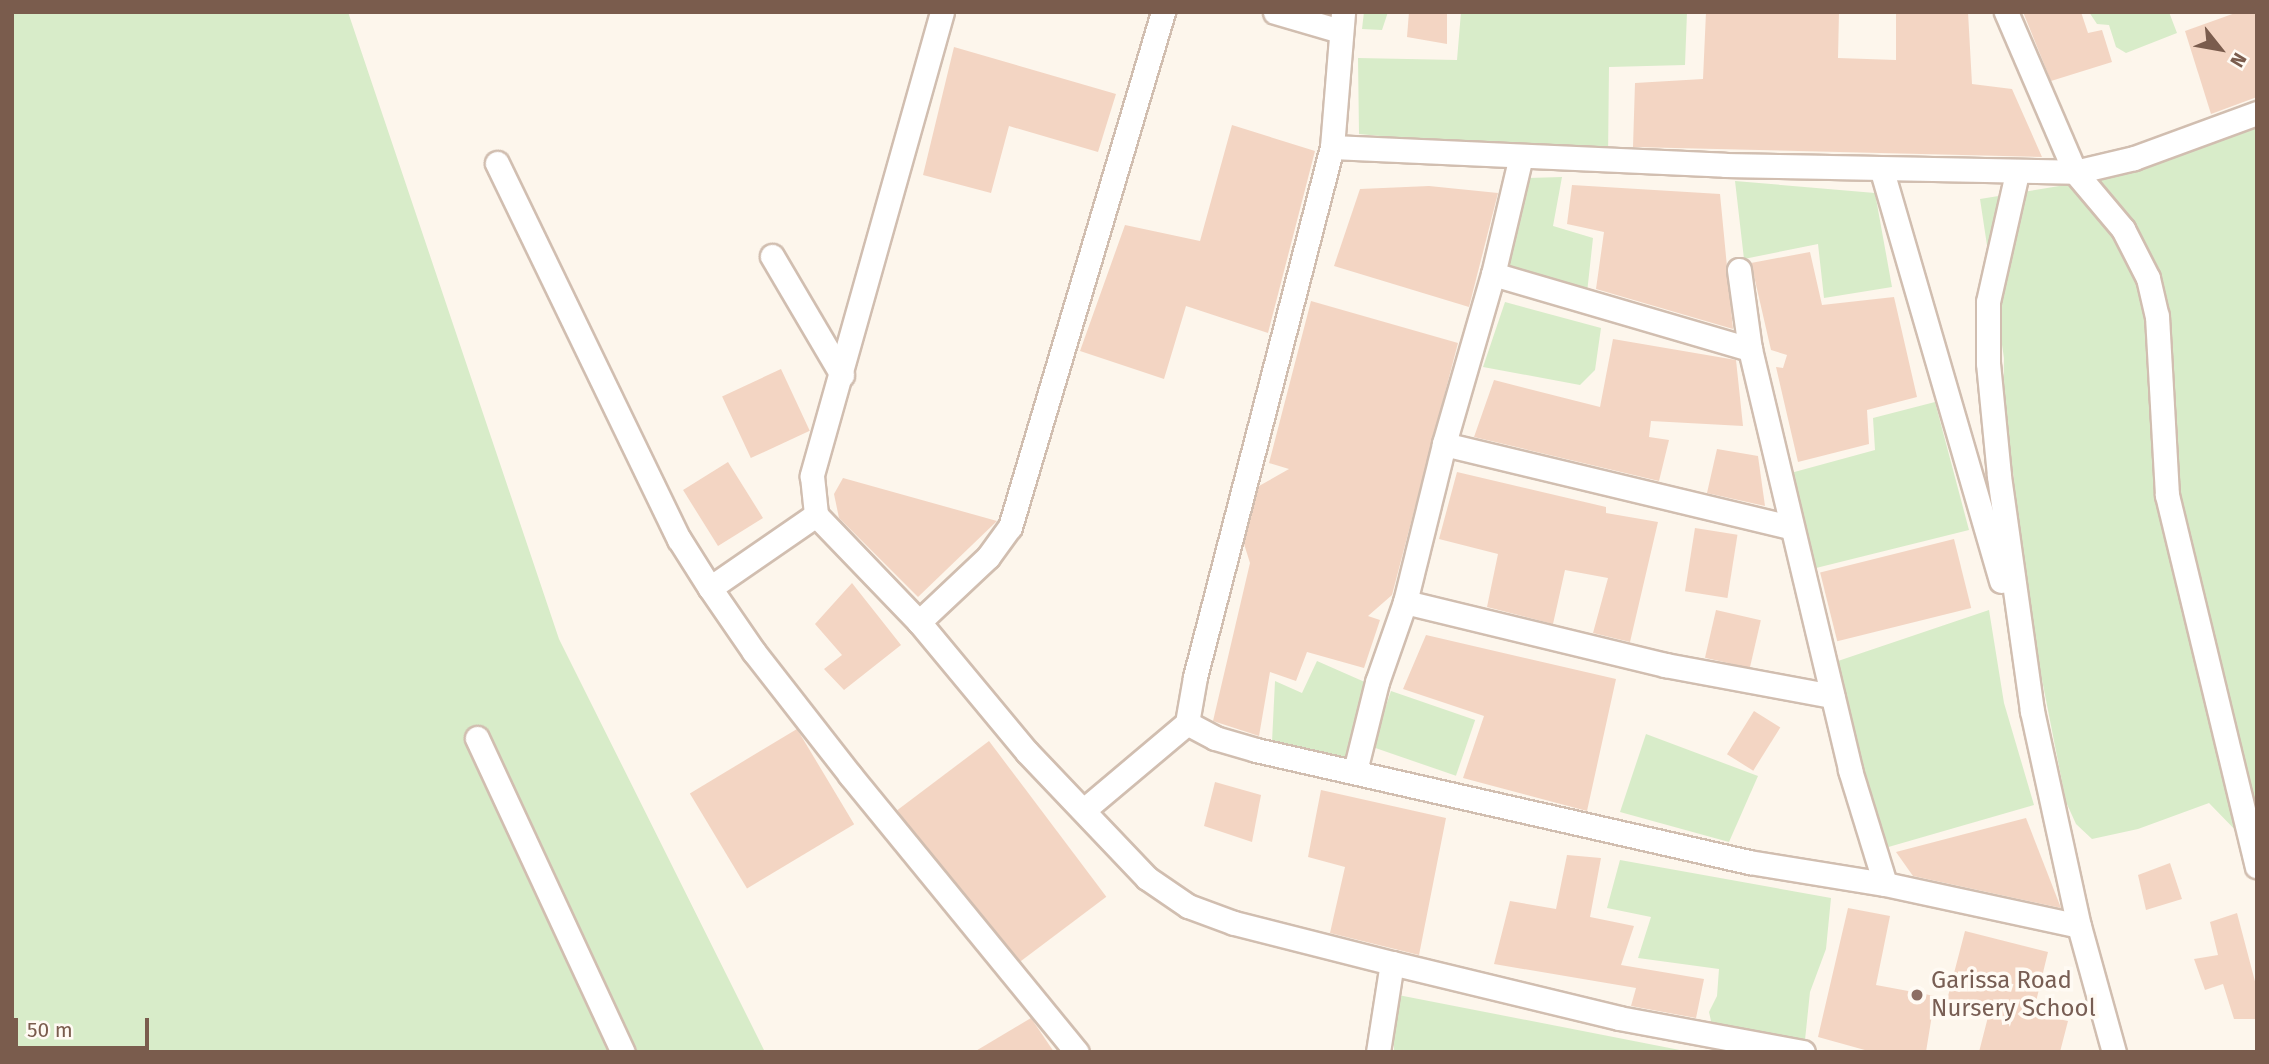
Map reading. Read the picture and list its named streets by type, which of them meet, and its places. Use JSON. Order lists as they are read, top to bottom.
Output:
{
  "places": ["Garissa Road Nursery School"],
  "scale_bar": "50 m",
  "north": "bottom right"
}
